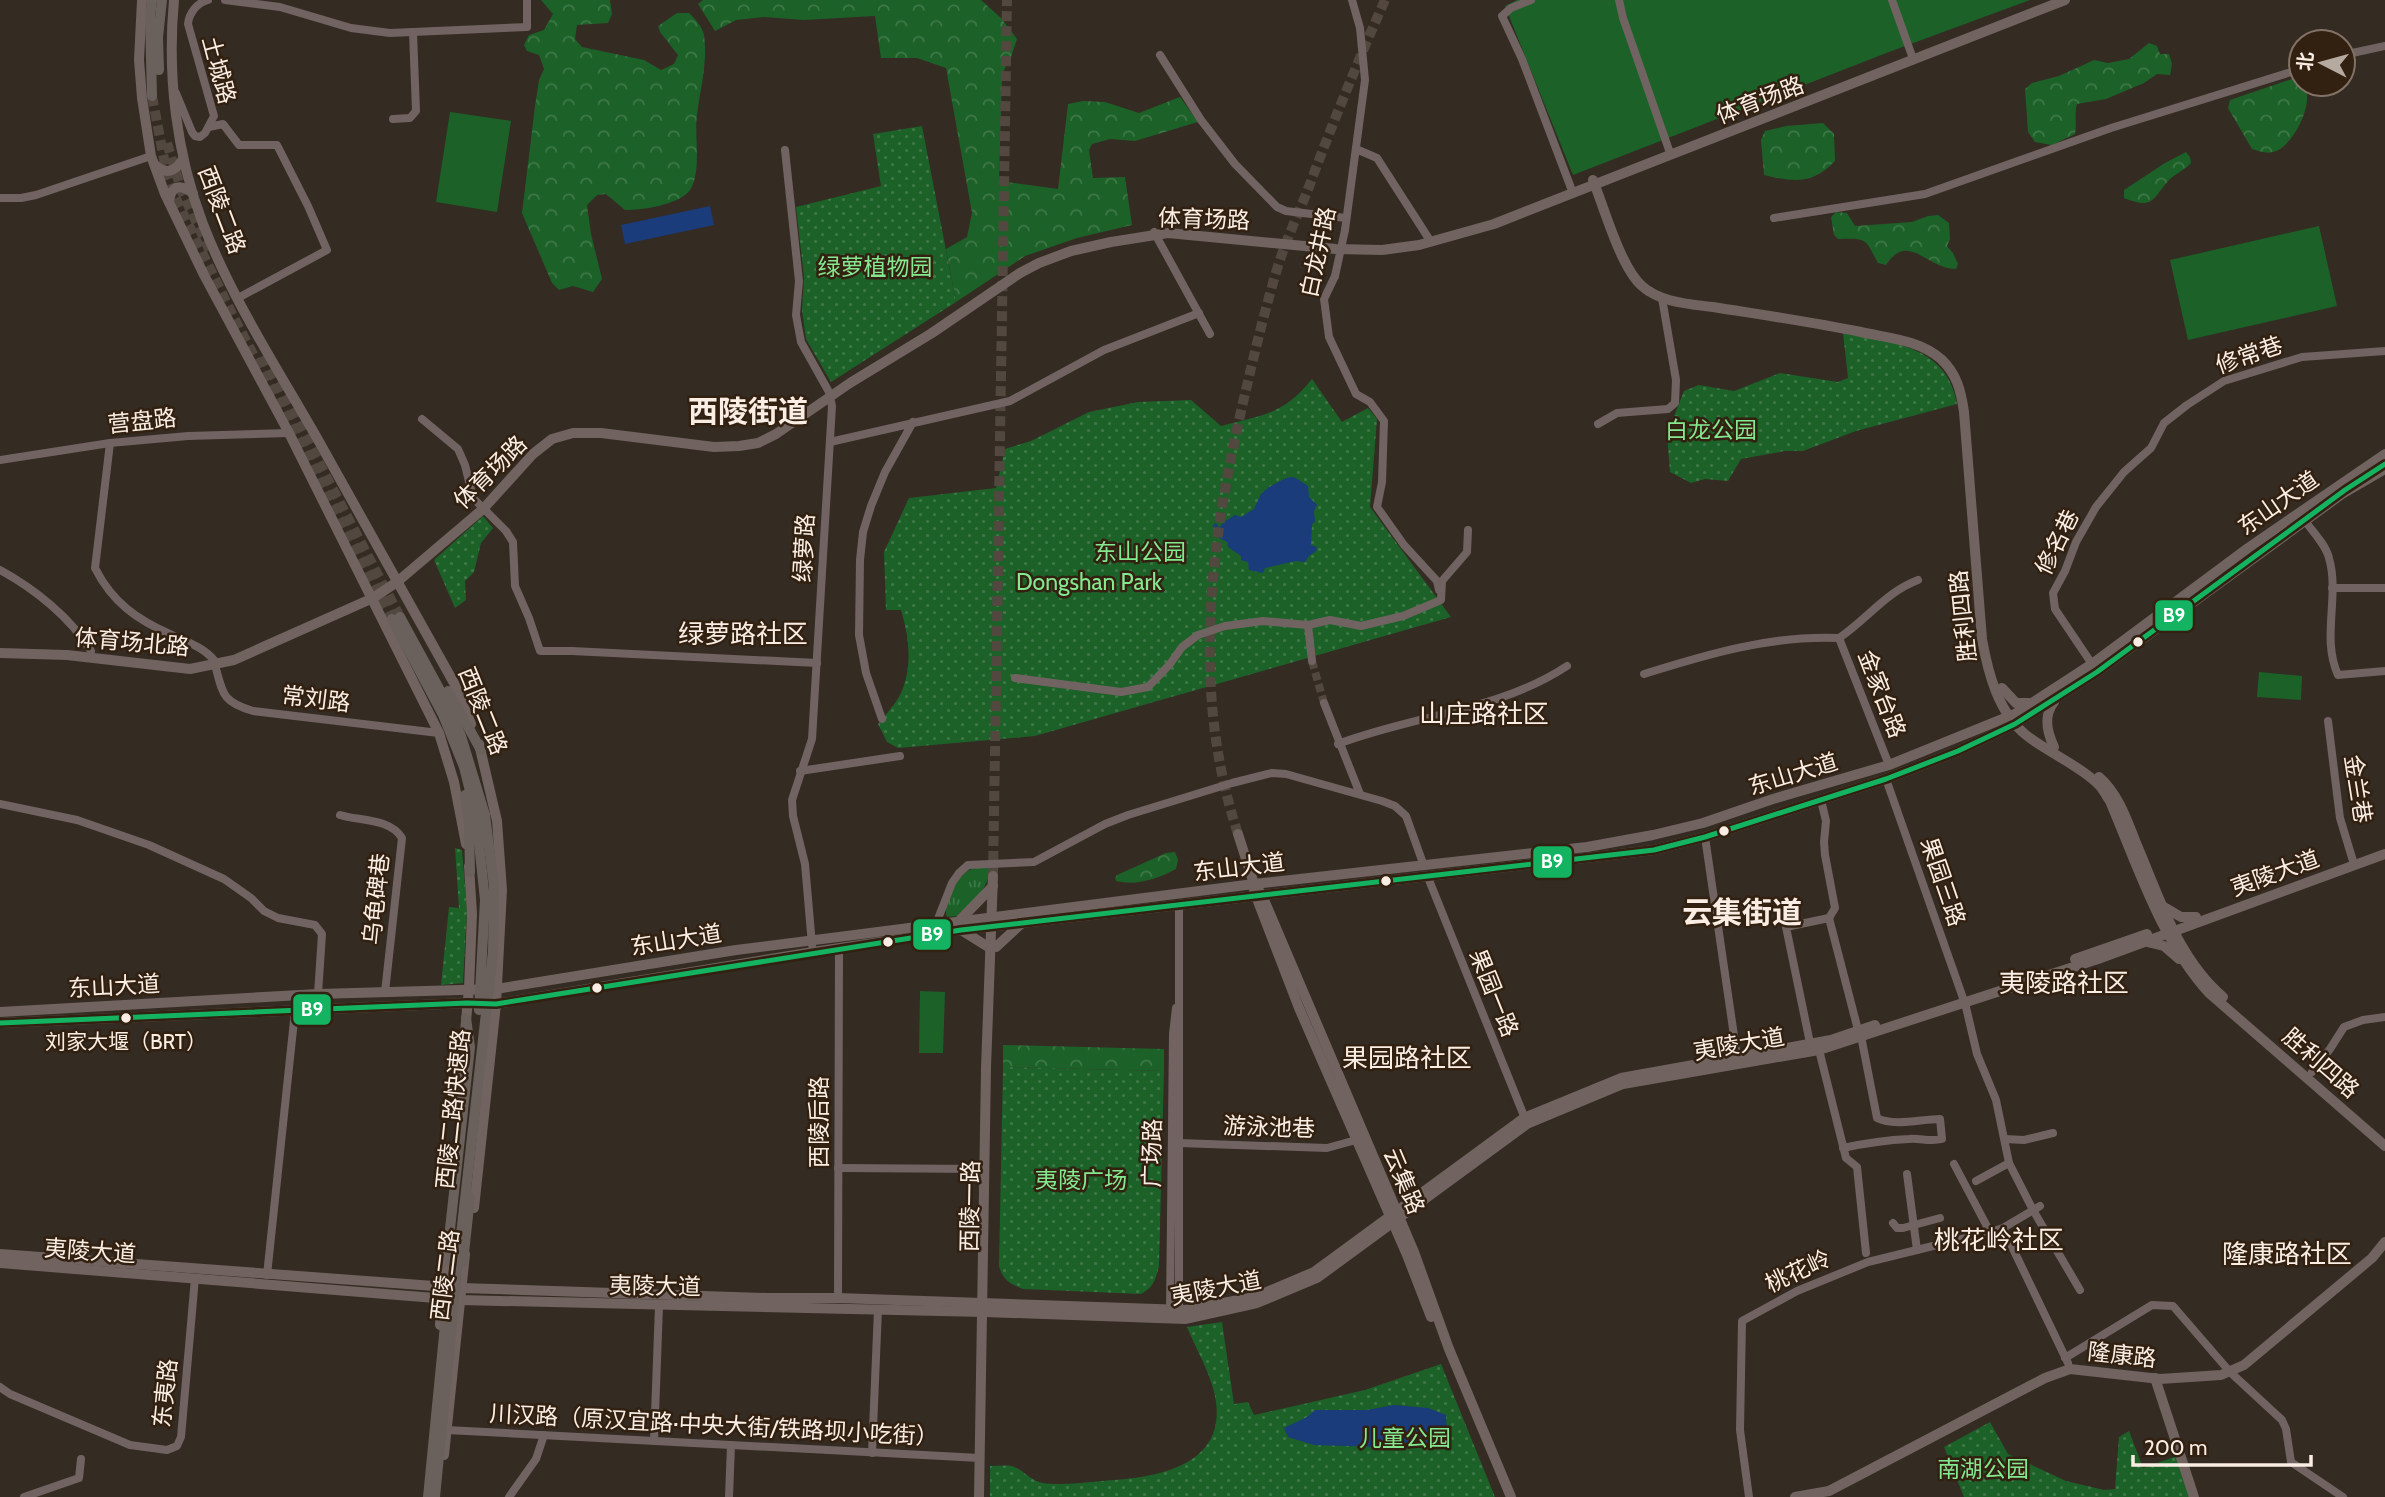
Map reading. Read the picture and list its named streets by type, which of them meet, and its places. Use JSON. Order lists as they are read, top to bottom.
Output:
{
  "streets": {
    "highway": ["西陵二路快速路"],
    "main road": [
      "体育场路",
      "西陵二路",
      "东山大道",
      "胜利四路",
      "体育场北路",
      "夷陵大道",
      "云集路",
      "西陵一路",
      "隆康路"
    ],
    "street": [
      "土城路",
      "白龙井路",
      "修常巷",
      "营盘路",
      "修名巷",
      "绿萝路",
      "金家台路",
      "常刘路",
      "金兰巷",
      "果园三路",
      "乌龟碑巷",
      "果园一路",
      "西陵后路",
      "游泳池巷",
      "广场路",
      "桃花岭",
      "东夷路",
      "川汉路（原汉宜路·中央大街/铁路坝小吃街）"
    ]
  },
  "crossings": [
    ["土城路", "西陵二路"],
    ["体育场路", "西陵二路"],
    ["体育场路", "绿萝路"],
    ["体育场路", "胜利四路"],
    ["体育场路", "体育场北路"],
    ["西陵二路", "营盘路"],
    ["西陵二路", "东山大道"],
    ["西陵二路", "体育场北路"],
    ["西陵二路", "常刘路"],
    ["西陵二路", "夷陵大道"],
    ["西陵二路", "西陵二路快速路"],
    ["西陵二路", "川汉路（原汉宜路·中央大街/铁路坝小吃街）"],
    ["修常巷", "修名巷"],
    ["东山大道", "修名巷"],
    ["东山大道", "绿萝路"],
    ["东山大道", "胜利四路"],
    ["东山大道", "金家台路"],
    ["东山大道", "果园三路"],
    ["东山大道", "乌龟碑巷"],
    ["东山大道", "果园一路"],
    ["东山大道", "西陵二路快速路"],
    ["东山大道", "西陵后路"],
    ["东山大道", "广场路"],
    ["东山大道", "云集路"],
    ["东山大道", "西陵一路"],
    ["胜利四路", "夷陵大道"],
    ["体育场北路", "常刘路"],
    ["金兰巷", "夷陵大道"],
    ["夷陵大道", "果园三路"],
    ["夷陵大道", "果园一路"],
    ["夷陵大道", "西陵后路"],
    ["夷陵大道", "广场路"],
    ["夷陵大道", "云集路"],
    ["夷陵大道", "西陵一路"],
    ["夷陵大道", "东夷路"],
    ["果园三路", "桃花岭"],
    ["游泳池巷", "广场路"],
    ["游泳池巷", "云集路"],
    ["西陵一路", "川汉路（原汉宜路·中央大街/铁路坝小吃街）"]
  ],
  "districts": [
    "西陵街道",
    "绿萝路社区",
    "山庄路社区",
    "云集街道",
    "夷陵路社区",
    "果园路社区",
    "桃花岭社区",
    "隆康路社区"
  ],
  "parks": [
    "绿萝植物园",
    "白龙公园",
    "东山公园",
    "Dongshan Park",
    "夷陵广场",
    "儿童公园",
    "南湖公园"
  ],
  "places": ["刘家大堰（BRT）"],
  "lines": ["transit line B9"],
  "scale_bar": "200 m",
  "north": "left"
}
